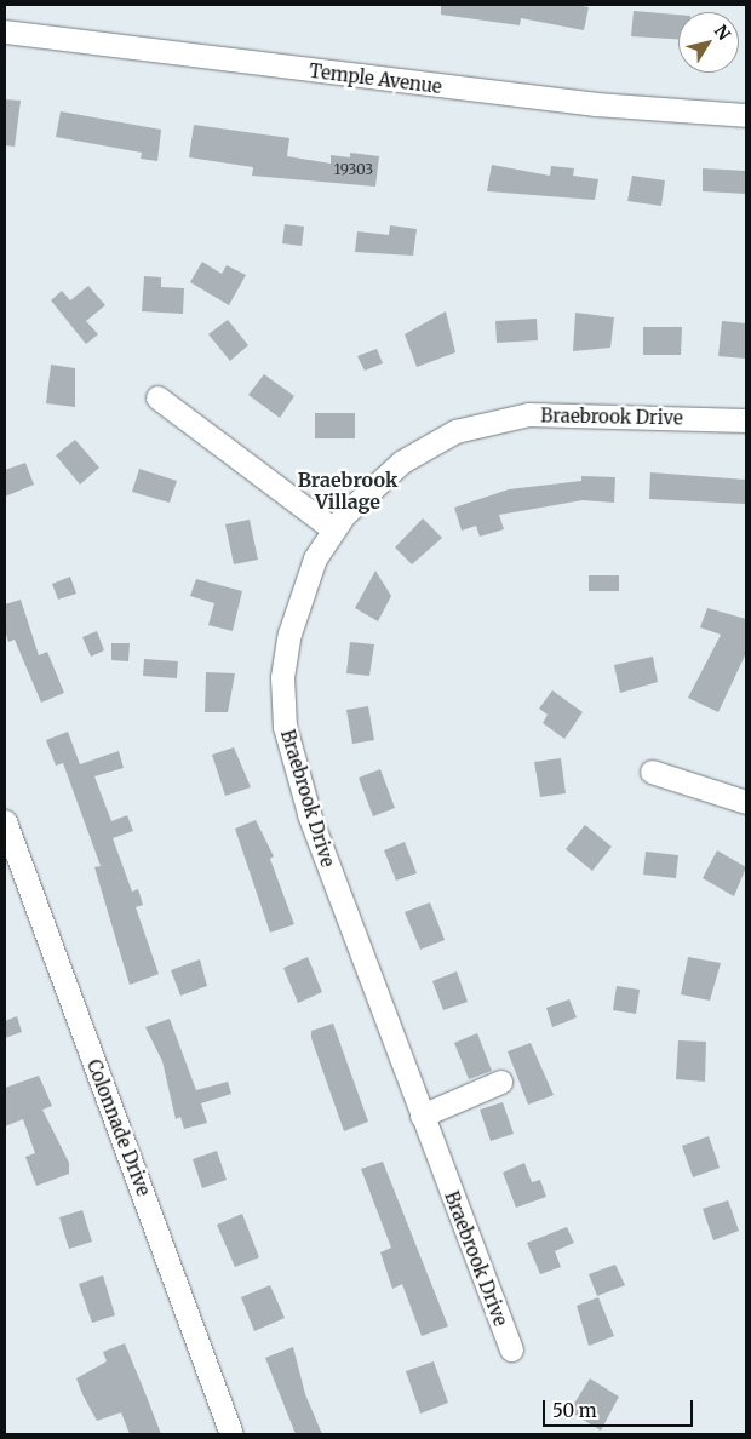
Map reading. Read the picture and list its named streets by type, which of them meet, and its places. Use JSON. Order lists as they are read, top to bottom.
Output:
{
  "streets": {
    "street": ["Temple Avenue", "Braebrook Drive", "Colonnade Drive"]
  },
  "districts": ["Braebrook Village"],
  "house_numbers": ["19303"],
  "scale_bar": "50 m",
  "north": "top right"
}
